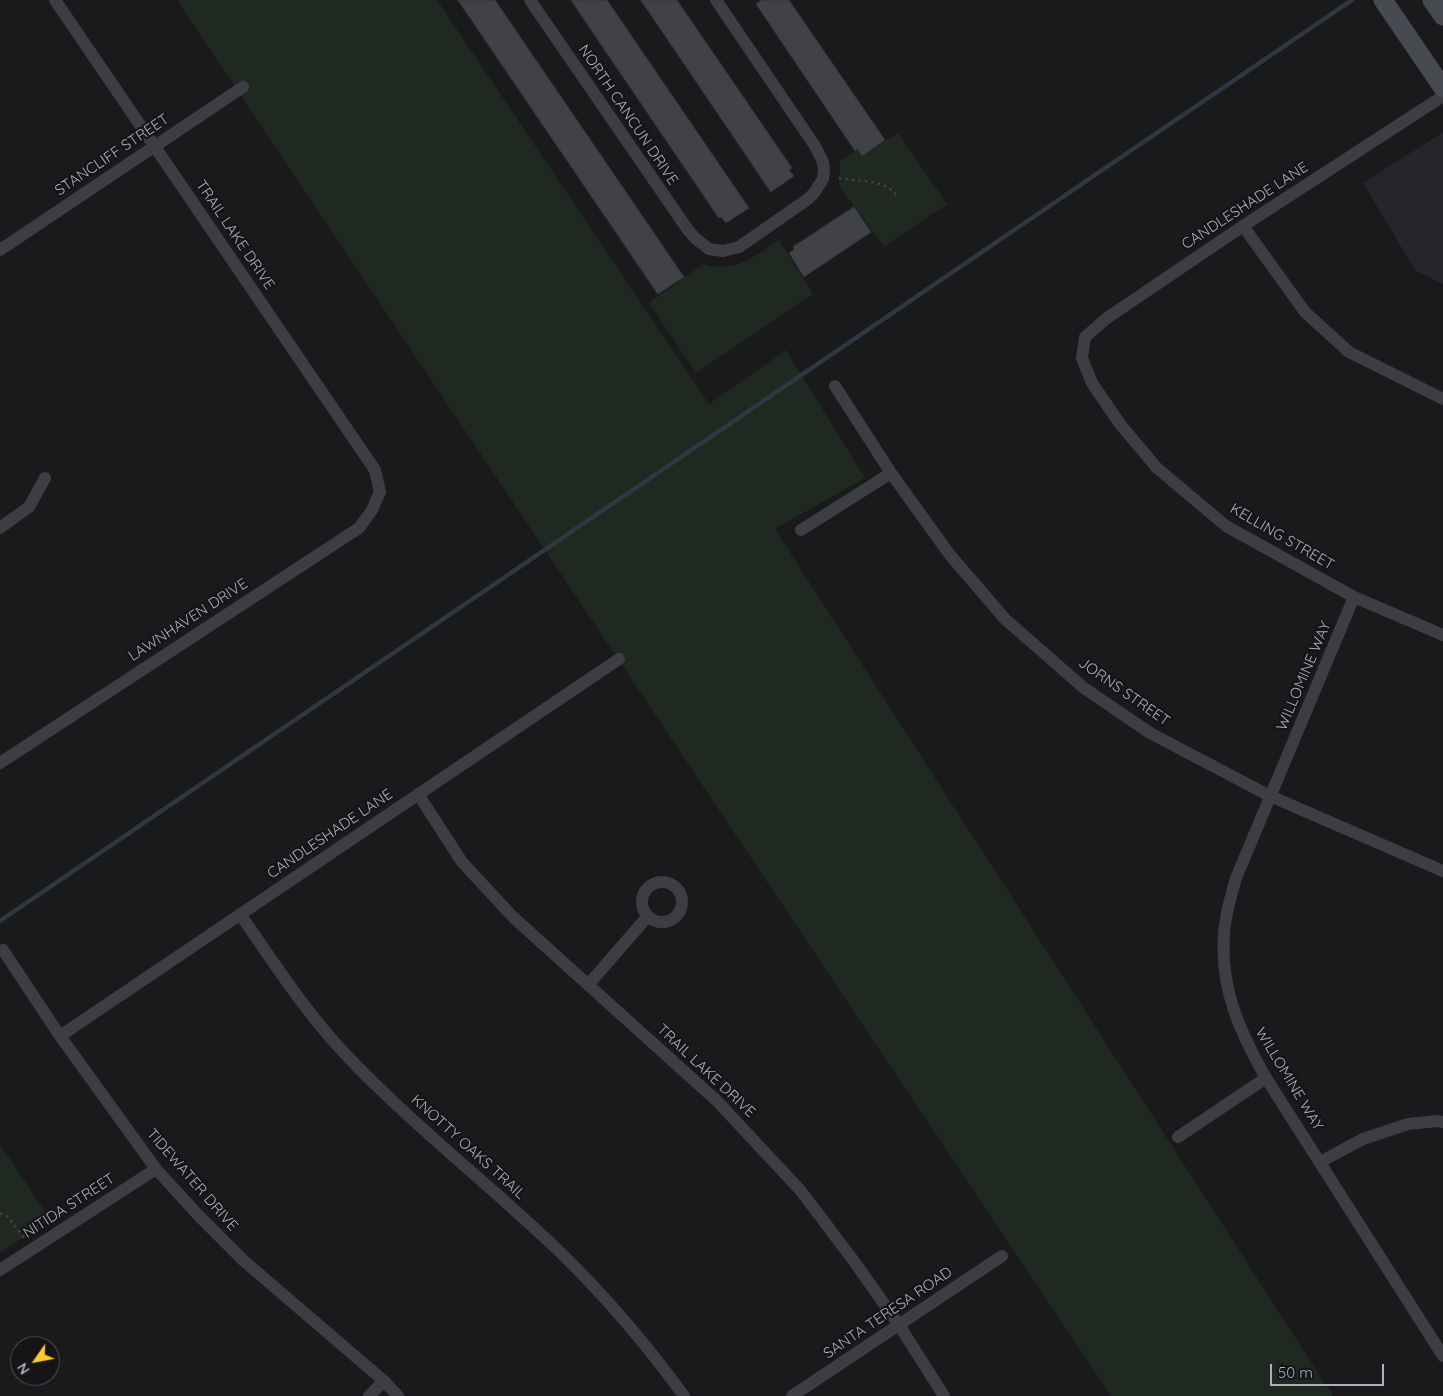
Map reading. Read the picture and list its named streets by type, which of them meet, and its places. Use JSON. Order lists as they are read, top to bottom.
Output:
{
  "streets": {
    "street": [
      "NORTH CANCUN DRIVE",
      "STANCLIFF STREET",
      "CANDLESHADE LANE",
      "TRAIL LAKE DRIVE",
      "KELLING STREET",
      "LAWNHAVEN DRIVE",
      "WILLOMINE WAY",
      "JORNS STREET",
      "KNOTTY OAKS TRAIL",
      "TIDEWATER DRIVE",
      "NITIDA STREET",
      "SANTA TERESA ROAD"
    ]
  },
  "crossings": [
    ["STANCLIFF STREET", "TRAIL LAKE DRIVE"],
    ["CANDLESHADE LANE", "TRAIL LAKE DRIVE"],
    ["CANDLESHADE LANE", "KELLING STREET"],
    ["CANDLESHADE LANE", "KNOTTY OAKS TRAIL"],
    ["CANDLESHADE LANE", "TIDEWATER DRIVE"],
    ["TRAIL LAKE DRIVE", "LAWNHAVEN DRIVE"],
    ["TRAIL LAKE DRIVE", "SANTA TERESA ROAD"],
    ["KELLING STREET", "WILLOMINE WAY"],
    ["WILLOMINE WAY", "JORNS STREET"],
    ["TIDEWATER DRIVE", "NITIDA STREET"]
  ],
  "scale_bar": "50 m",
  "north": "bottom left"
}
